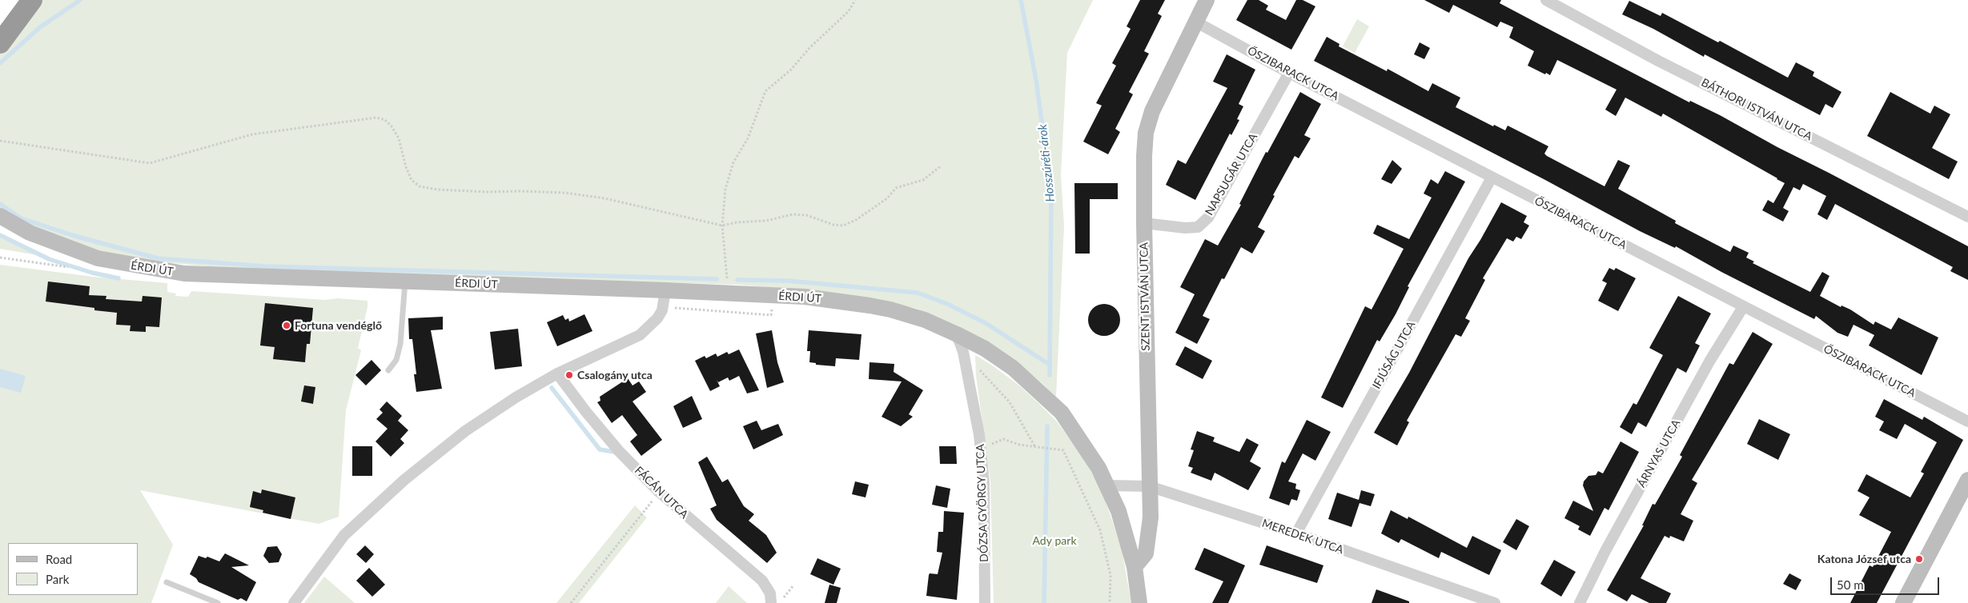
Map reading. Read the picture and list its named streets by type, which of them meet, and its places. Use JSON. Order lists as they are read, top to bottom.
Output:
{
  "streets": {
    "main road": ["ÉRDI ÚT", "SZENT ISTVÁN UTCA"],
    "street": [
      "ŐSZIBARACK UTCA",
      "BÁTHORI ISTVÁN UTCA",
      "NAPSUGÁR UTCA",
      "IFJÚSÁG UTCA",
      "ÁRNYAS UTCA",
      "FÁCÁN UTCA",
      "DÓZSA GYÖRGY UTCA",
      "MEREDEK UTCA"
    ]
  },
  "crossings": [
    ["ŐSZIBARACK UTCA", "NAPSUGÁR UTCA"],
    ["ŐSZIBARACK UTCA", "SZENT ISTVÁN UTCA"],
    ["ŐSZIBARACK UTCA", "IFJÚSÁG UTCA"],
    ["ŐSZIBARACK UTCA", "ÁRNYAS UTCA"],
    ["NAPSUGÁR UTCA", "SZENT ISTVÁN UTCA"],
    ["ÉRDI ÚT", "SZENT ISTVÁN UTCA"],
    ["ÉRDI ÚT", "DÓZSA GYÖRGY UTCA"],
    ["ÉRDI ÚT", "MEREDEK UTCA"],
    ["SZENT ISTVÁN UTCA", "MEREDEK UTCA"],
    ["IFJÚSÁG UTCA", "MEREDEK UTCA"]
  ],
  "water": ["Hosszúréti-árok"],
  "parks": ["Ady park"],
  "places": ["Fortuna vendéglő", "Csalogány utca", "Katona József utca"],
  "legend": ["Road", "Park"],
  "scale_bar": "50 m"
}
